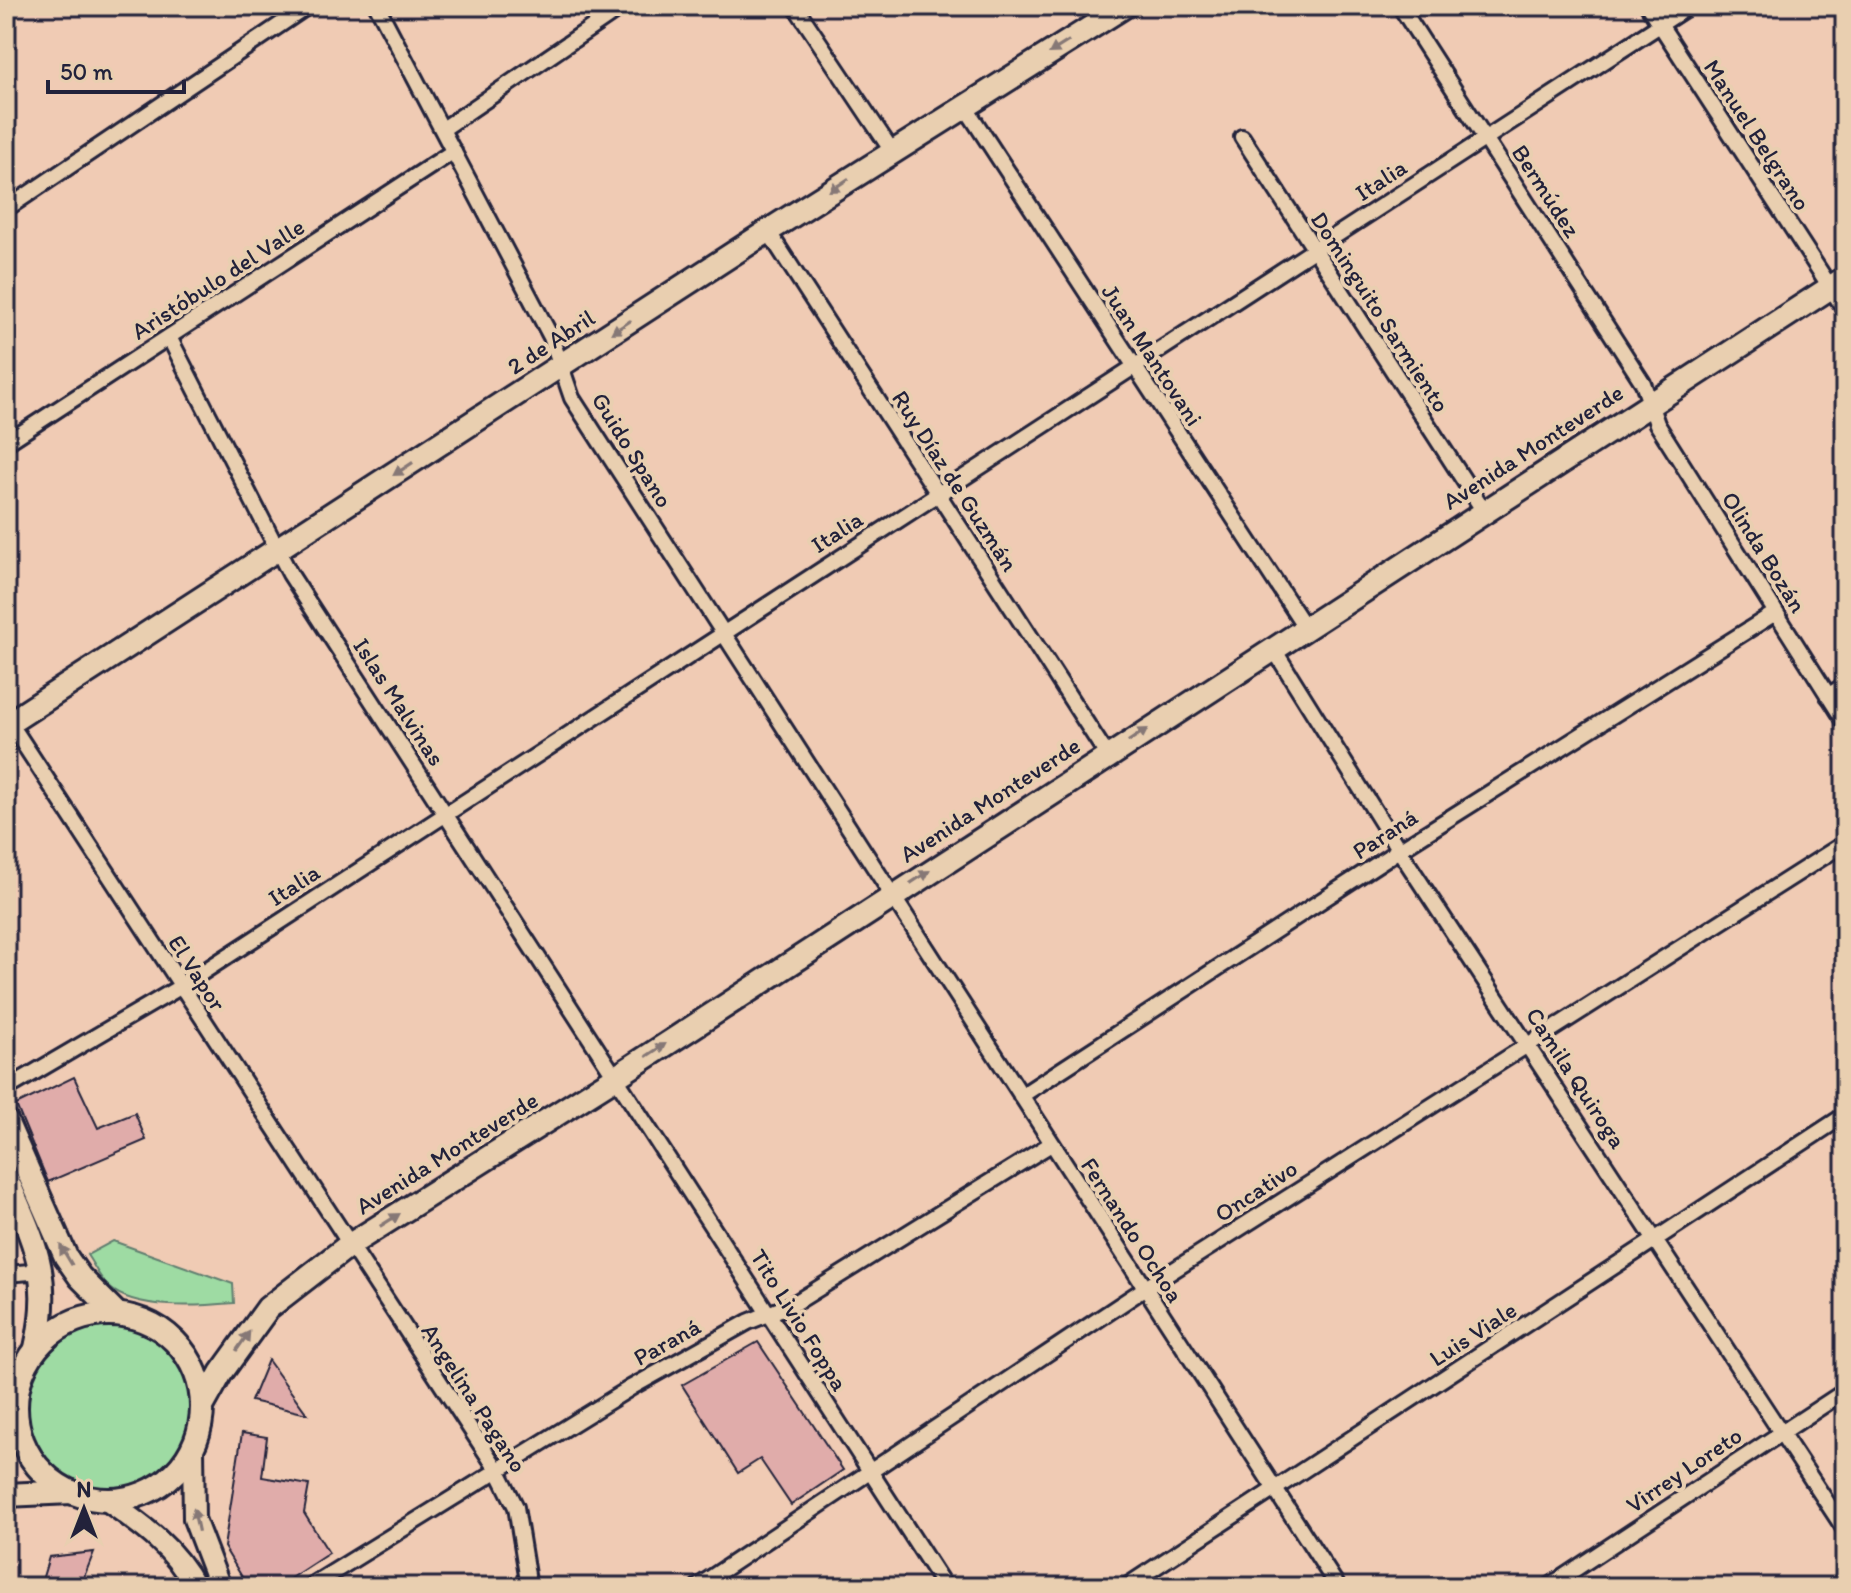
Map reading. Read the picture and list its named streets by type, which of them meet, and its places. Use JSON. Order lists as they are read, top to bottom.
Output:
{
  "streets": {
    "main road": ["2 de Abril", "Avenida Monteverde"],
    "street": [
      "Manuel Belgrano",
      "Italia",
      "Bermúdez",
      "Aristóbulo del Valle",
      "Dominguito Sarmiento",
      "Juan Mantovani",
      "Guido Spano",
      "Ruy Díaz de Guzmán",
      "Olinda Bozán",
      "Islas Malvinas",
      "Paraná",
      "El Vapor",
      "Camila Quiroga",
      "Oncativo",
      "Fernando Ochoa",
      "Tito Livio Foppa",
      "Luis Viale",
      "Angelina Pagano",
      "Virrey Loreto"
    ]
  },
  "crossings": [
    ["Manuel Belgrano", "Italia"],
    ["Manuel Belgrano", "Avenida Monteverde"],
    ["Italia", "Bermúdez"],
    ["Italia", "Dominguito Sarmiento"],
    ["Italia", "Juan Mantovani"],
    ["Italia", "Guido Spano"],
    ["Italia", "Ruy Díaz de Guzmán"],
    ["Italia", "Islas Malvinas"],
    ["Italia", "El Vapor"],
    ["Bermúdez", "Avenida Monteverde"],
    ["Bermúdez", "Olinda Bozán"],
    ["Aristóbulo del Valle", "Guido Spano"],
    ["Aristóbulo del Valle", "Islas Malvinas"],
    ["Dominguito Sarmiento", "Avenida Monteverde"],
    ["2 de Abril", "Juan Mantovani"],
    ["2 de Abril", "Guido Spano"],
    ["2 de Abril", "Ruy Díaz de Guzmán"],
    ["2 de Abril", "Islas Malvinas"],
    ["2 de Abril", "El Vapor"],
    ["Juan Mantovani", "Avenida Monteverde"],
    ["Avenida Monteverde", "Guido Spano"],
    ["Avenida Monteverde", "Ruy Díaz de Guzmán"],
    ["Avenida Monteverde", "Olinda Bozán"],
    ["Avenida Monteverde", "Islas Malvinas"],
    ["Avenida Monteverde", "El Vapor"],
    ["Avenida Monteverde", "Camila Quiroga"],
    ["Avenida Monteverde", "Fernando Ochoa"],
    ["Avenida Monteverde", "Tito Livio Foppa"],
    ["Avenida Monteverde", "Angelina Pagano"],
    ["Guido Spano", "Fernando Ochoa"],
    ["Olinda Bozán", "Paraná"],
    ["Islas Malvinas", "Tito Livio Foppa"],
    ["Paraná", "Camila Quiroga"],
    ["Paraná", "Fernando Ochoa"],
    ["Paraná", "Tito Livio Foppa"],
    ["Paraná", "Angelina Pagano"],
    ["El Vapor", "Angelina Pagano"],
    ["Camila Quiroga", "Oncativo"],
    ["Camila Quiroga", "Luis Viale"],
    ["Camila Quiroga", "Virrey Loreto"],
    ["Oncativo", "Fernando Ochoa"],
    ["Oncativo", "Tito Livio Foppa"],
    ["Fernando Ochoa", "Luis Viale"]
  ],
  "one_way": ["2 de Abril", "Avenida Monteverde"],
  "scale_bar": "50 m",
  "north": "top"
}
